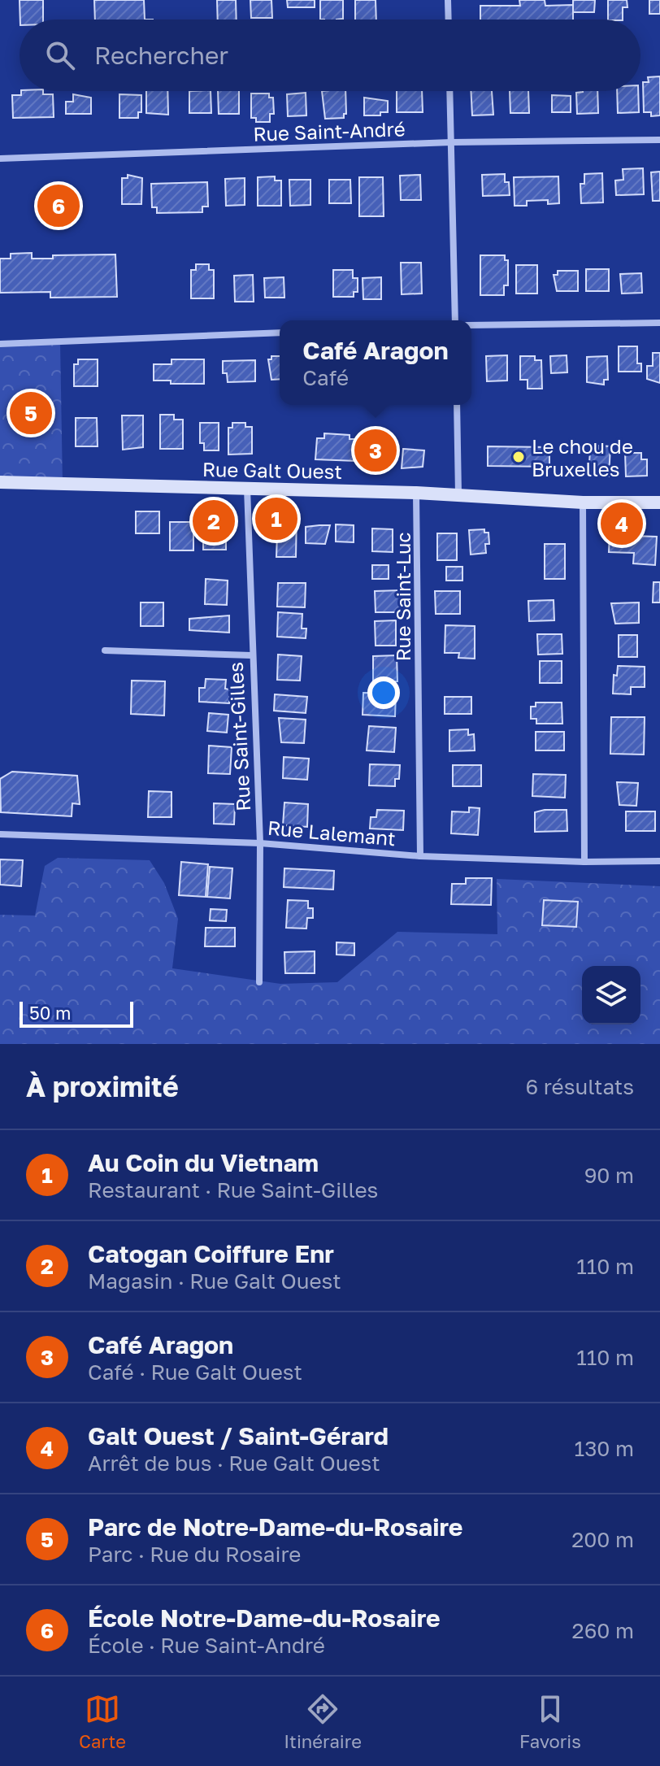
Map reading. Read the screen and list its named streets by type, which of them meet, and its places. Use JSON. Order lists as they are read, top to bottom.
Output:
{
  "streets": {
    "main road": ["Rue Galt Ouest"],
    "street": [
      "Rue Saint-André",
      "Rue Saint-Luc",
      "Rue Saint-Gilles",
      "Rue Lalemant"
    ]
  },
  "crossings": [
    ["Rue Galt Ouest", "Rue Saint-Luc"],
    ["Rue Galt Ouest", "Rue Saint-Gilles"],
    ["Rue Saint-Luc", "Rue Lalemant"],
    ["Rue Saint-Gilles", "Rue Lalemant"]
  ],
  "places": ["Le chou de Bruxelles"],
  "scale_bar": "50 m",
  "page": {
    "search": "Rechercher",
    "pins": [
      "6",
      "5",
      "3",
      "1",
      "2",
      "4"
    ],
    "popup": ["Café Aragon", "Café"],
    "scale": "50 m",
    "heading": ["À proximité", "6 résultats"],
    "list": [
      {
        "mark": "1",
        "name": "Au Coin du Vietnam",
        "note": "Restaurant · Rue Saint-Gilles",
        "value": "90 m"
      },
      {
        "mark": "2",
        "name": "Catogan Coiffure Enr",
        "note": "Magasin · Rue Galt Ouest",
        "value": "110 m"
      },
      {
        "mark": "3",
        "name": "Café Aragon",
        "note": "Café · Rue Galt Ouest",
        "value": "110 m"
      },
      {
        "mark": "4",
        "name": "Galt Ouest / Saint-Gérard",
        "note": "Arrêt de bus · Rue Galt Ouest",
        "value": "130 m"
      },
      {
        "mark": "5",
        "name": "Parc de Notre-Dame-du-Rosaire",
        "note": "Parc · Rue du Rosaire",
        "value": "200 m"
      },
      {
        "mark": "6",
        "name": "École Notre-Dame-du-Rosaire",
        "note": "École · Rue Saint-André",
        "value": "260 m"
      }
    ],
    "nav": ["Carte", "Itinéraire", "Favoris"]
  }
}
